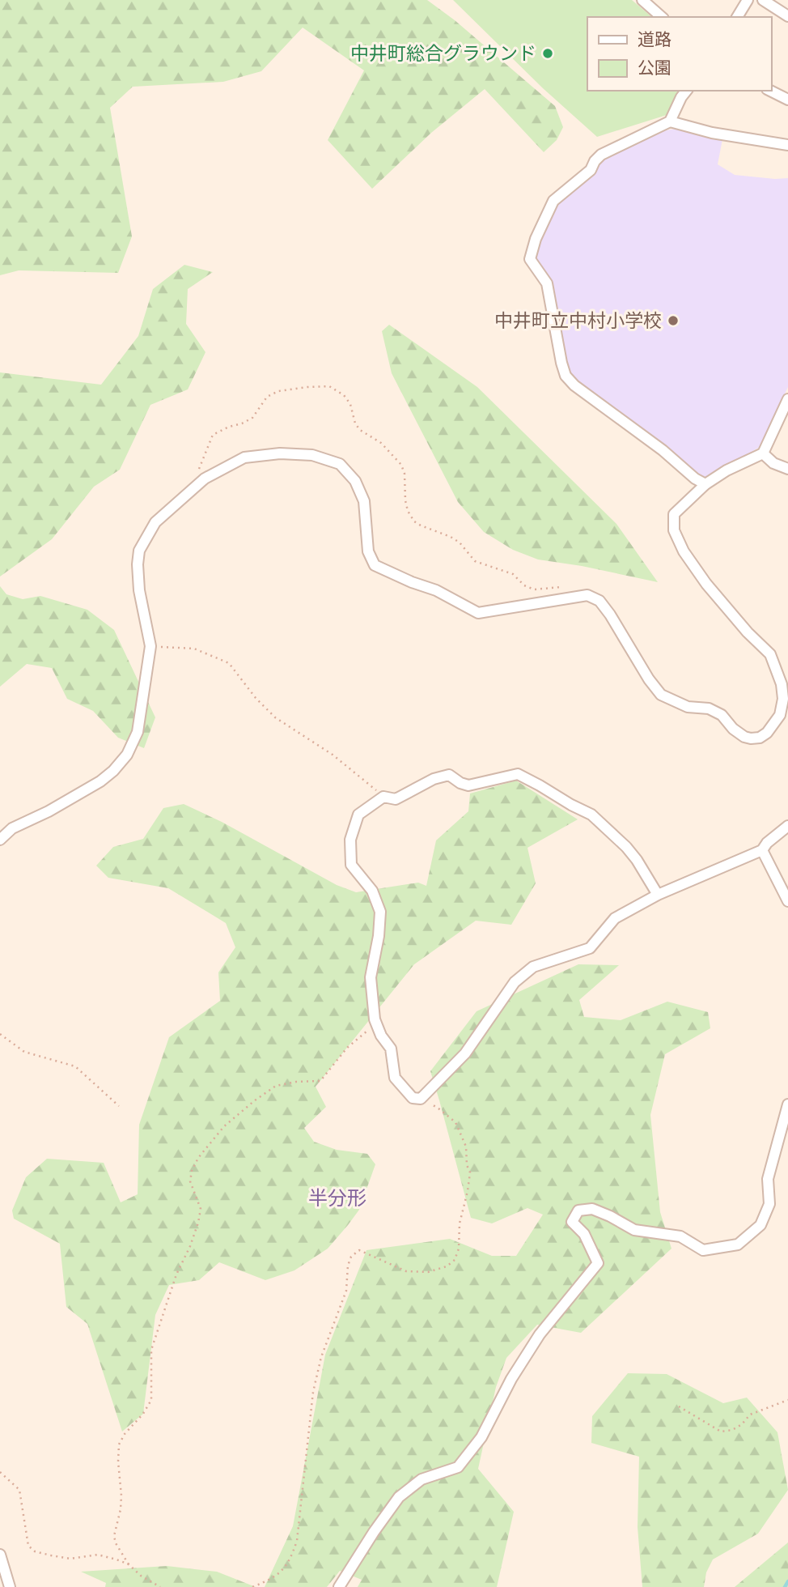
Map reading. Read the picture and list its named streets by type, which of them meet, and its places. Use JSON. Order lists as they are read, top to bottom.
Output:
{
  "districts": ["半分形"],
  "places": ["中井町総合グラウンド", "中井町立中村小学校"],
  "legend": ["道路", "公園"]
}
